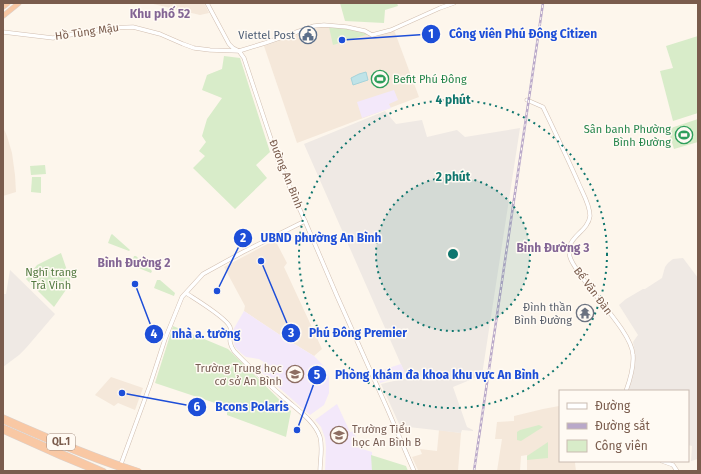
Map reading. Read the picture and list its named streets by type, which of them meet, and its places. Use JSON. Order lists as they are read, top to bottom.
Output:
{
  "streets": {
    "highway": ["QL.1"],
    "street": ["Hồ Tùng Mậu", "Đường An Bình", "Bế Văn Đàn"]
  },
  "crossings": [
    ["Hồ Tùng Mậu", "Đường An Bình"]
  ],
  "districts": ["Khu phố 52", "Bình Đường 3", "Bình Đường 2"],
  "parks": ["Nghĩ trang Trà Vinh"],
  "places": {
    "public building": ["Viettel Post"],
    "other": [
      "Công viên Phú Đông Citizen",
      "Phú Đông Premier",
      "nhà a. tường",
      "UBND phường An Bình",
      "Bcons Polaris",
      "Phòng khám đa khoa khu vực An Bình"
    ],
    "sports": ["Befit Phú Đông", "Sân banh Phường Bình Đường"],
    "temple": ["Đình thần Bình Đường"],
    "school or university": ["Trường Trung học cơ sở An Bình", "Trường Tiểu học An Bình B"]
  },
  "legend": ["Đường", "Đường sắt", "Công viên"],
  "rings": ["4 phút", "2 phút"]
}
